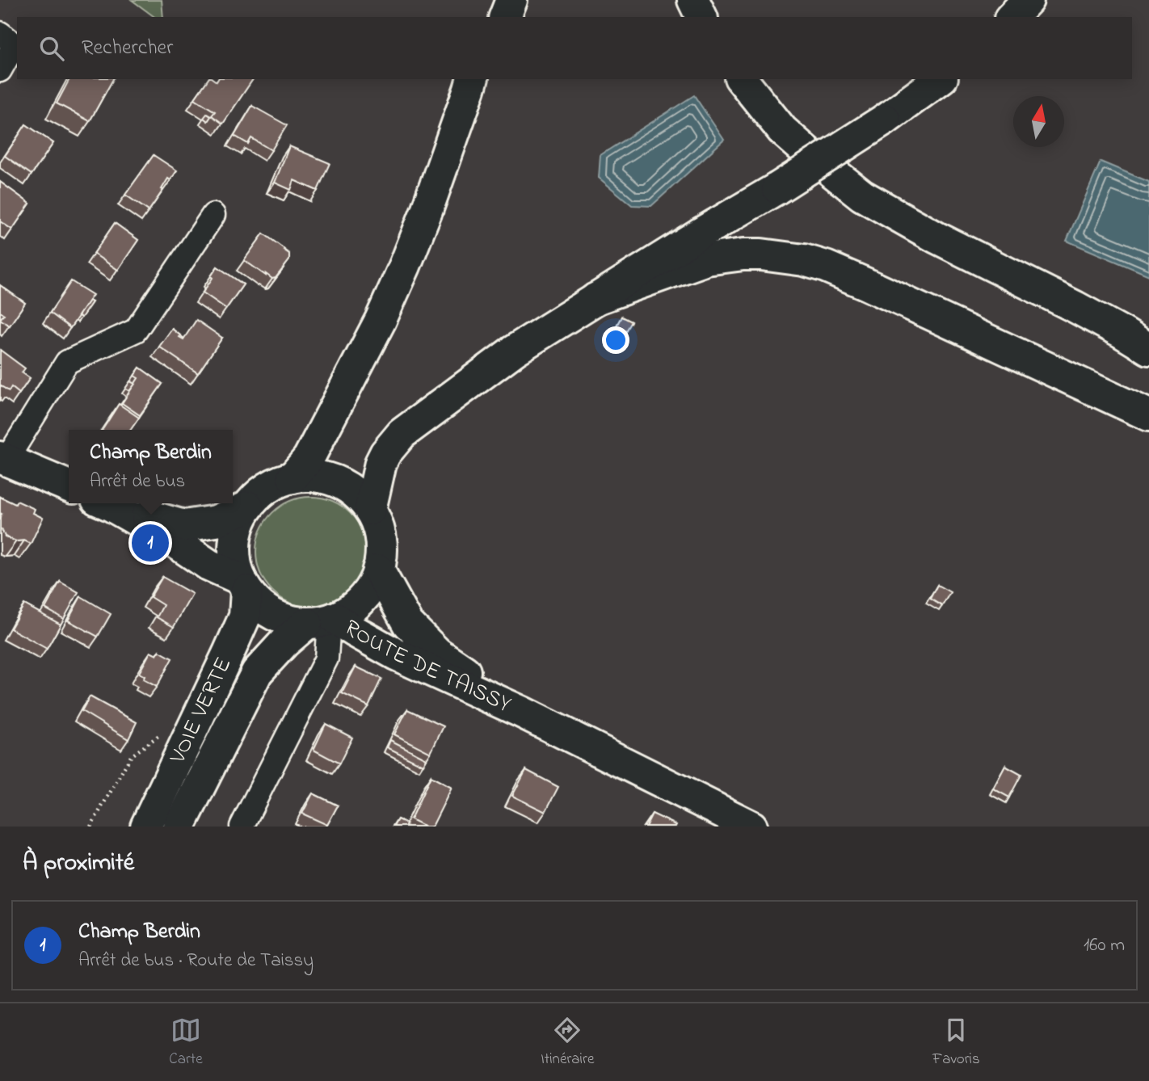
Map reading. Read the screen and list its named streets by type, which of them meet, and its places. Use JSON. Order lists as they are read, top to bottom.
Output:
{
  "streets": {
    "main road": ["ROUTE DE TAISSY", "VOIE VERTE"]
  },
  "crossings": [
    ["ROUTE DE TAISSY", "VOIE VERTE"]
  ],
  "north": "top",
  "page": {
    "search": "Rechercher",
    "popup": ["Champ Berdin", "Arrêt de bus"],
    "pins": "1",
    "heading": "À proximité",
    "list": [
      {
        "mark": "1",
        "name": "Champ Berdin",
        "note": "Arrêt de bus · Route de Taissy",
        "value": "160 m"
      }
    ],
    "nav": ["Carte", "Itinéraire", "Favoris"]
  }
}
